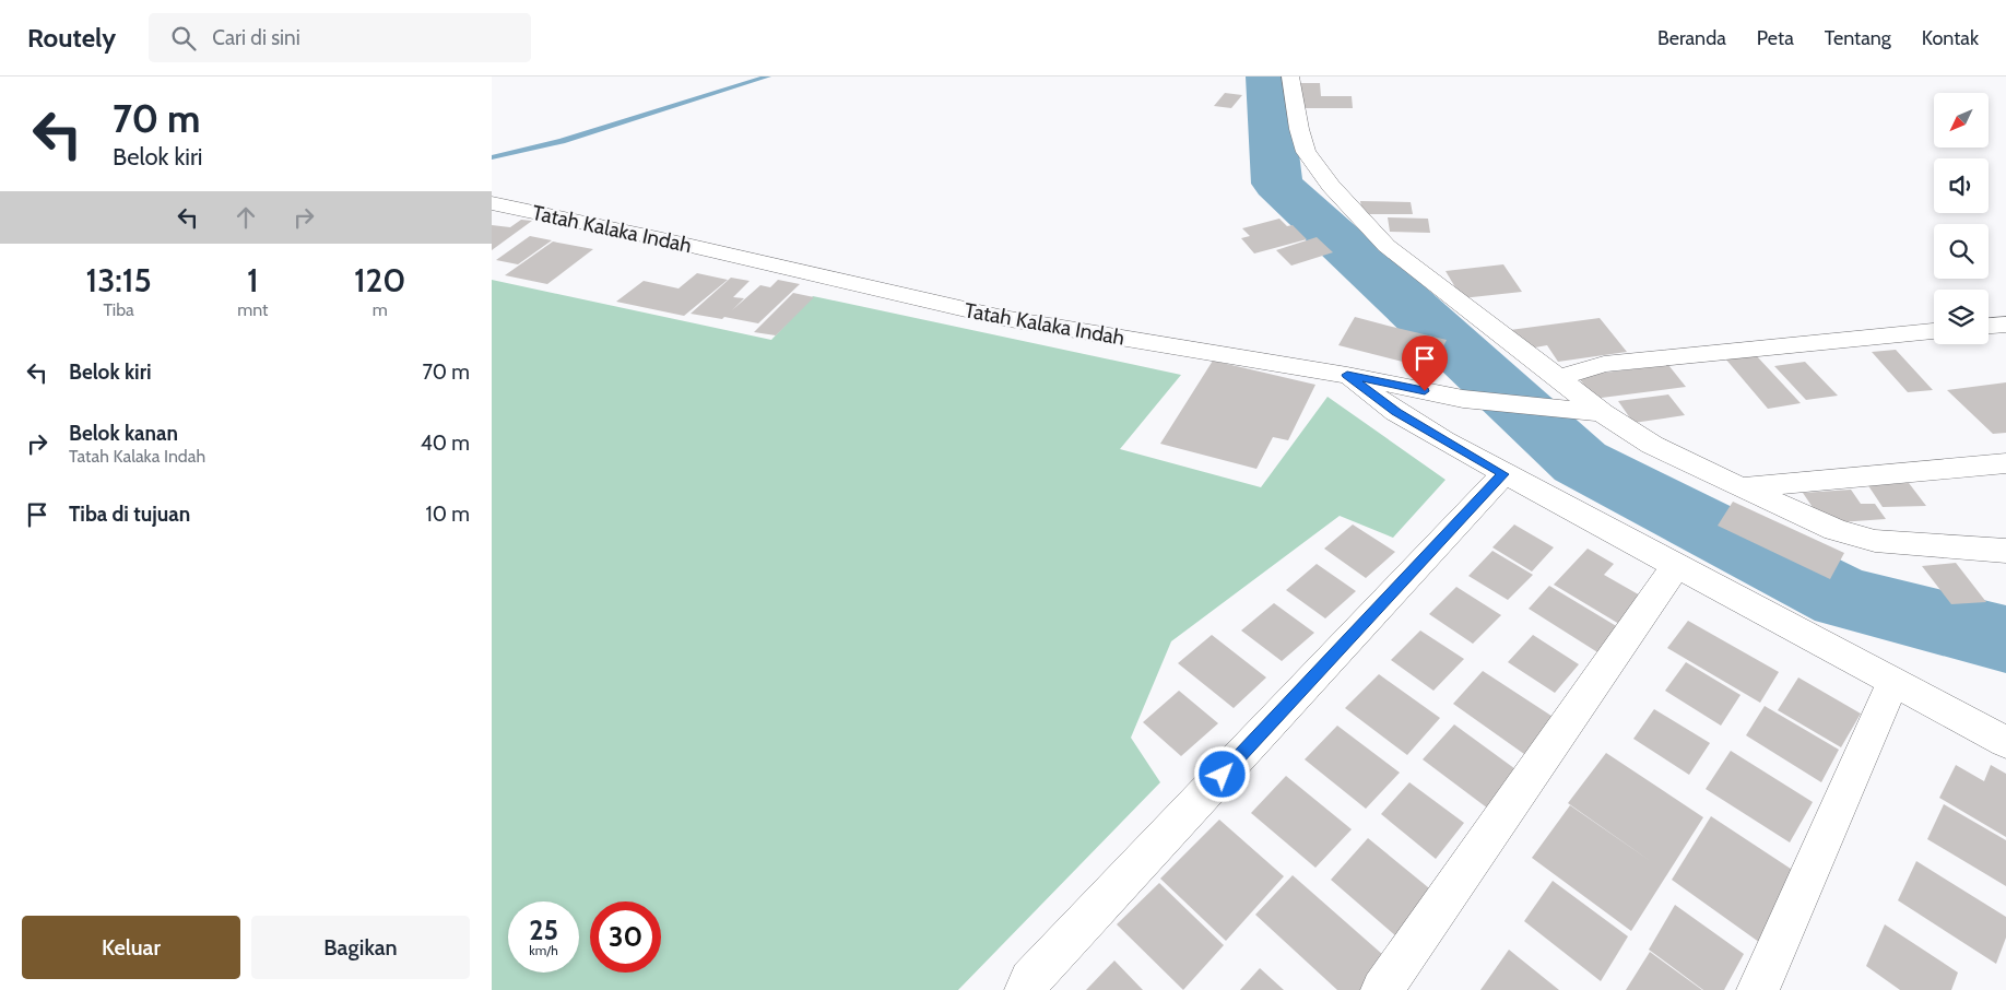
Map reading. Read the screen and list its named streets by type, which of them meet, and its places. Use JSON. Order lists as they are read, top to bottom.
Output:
{
  "streets": {
    "street": ["Tatah Kalaka Indah"]
  },
  "north": "bottom left",
  "page": {
    "header": "Routely",
    "search": "Cari di sini",
    "nav": [
      "Beranda",
      "Peta",
      "Tentang",
      "Kontak"
    ],
    "turn": ["70 m", "Belok kiri"],
    "eta": [
      "13:15",
      "Tiba",
      "1",
      "mnt",
      "120",
      "m"
    ],
    "list": [
      {
        "name": "Belok kiri",
        "value": "70 m"
      },
      {
        "name": "Belok kanan",
        "note": "Tatah Kalaka Indah",
        "value": "40 m"
      },
      {
        "name": "Tiba di tujuan",
        "value": "10 m"
      }
    ],
    "speed": "25 km/h",
    "limit": "30",
    "buttons": ["Keluar", "Bagikan"]
  }
}
